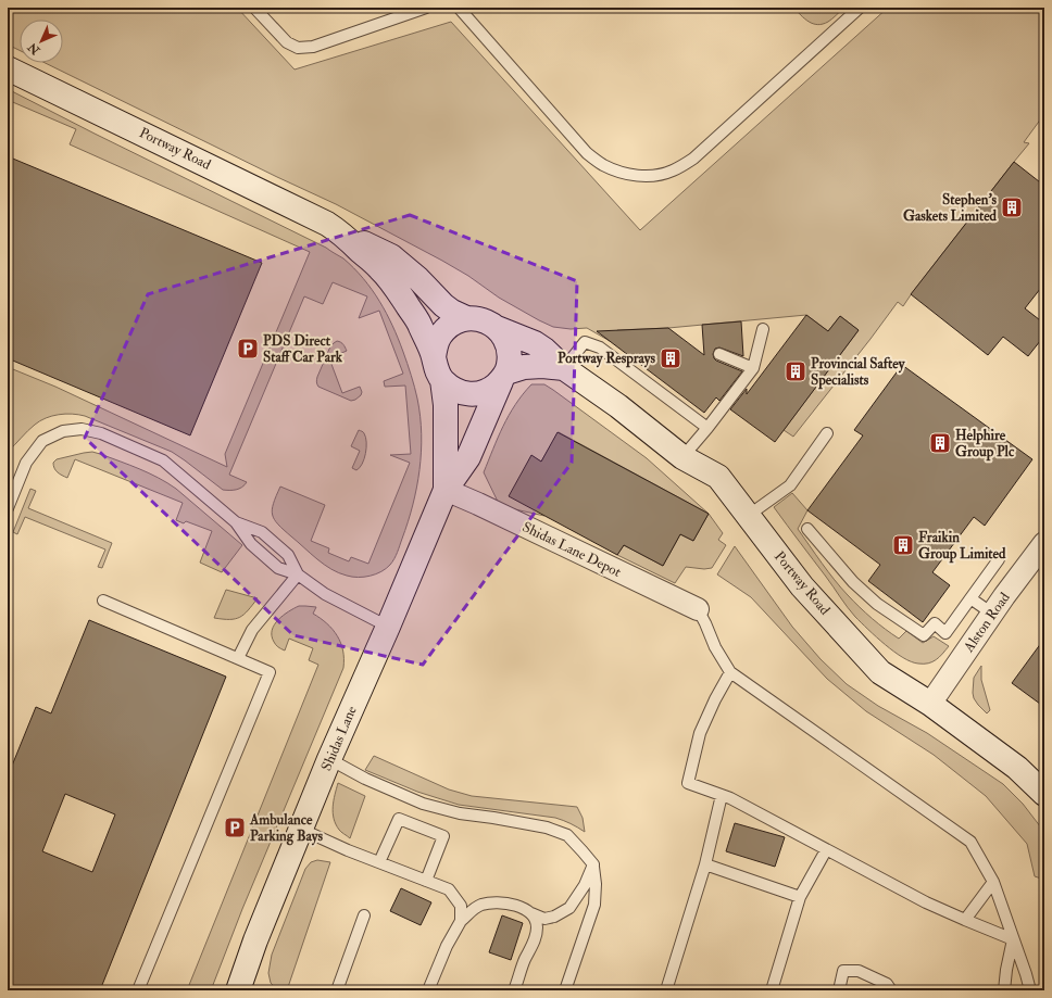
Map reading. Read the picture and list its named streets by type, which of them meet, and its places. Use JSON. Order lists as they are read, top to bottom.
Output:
{
  "streets": {
    "street": [
      "Portway Road",
      "Shidas Lane Depot",
      "Alston Road",
      "Shidas Lane"
    ]
  },
  "crossings": [
    ["Portway Road", "Alston Road"],
    ["Portway Road", "Shidas Lane"],
    ["Shidas Lane Depot", "Shidas Lane"]
  ],
  "places": {
    "building": [
      "Stephen's Gaskets Limited",
      "Portway Resprays",
      "Provincial Saftey Specialists",
      "Helphire Group Plc",
      "Fraikin Group Limited"
    ],
    "parking": ["PDS Direct Staff Car Park", "Ambulance Parking Bays"]
  },
  "north": "bottom left"
}
